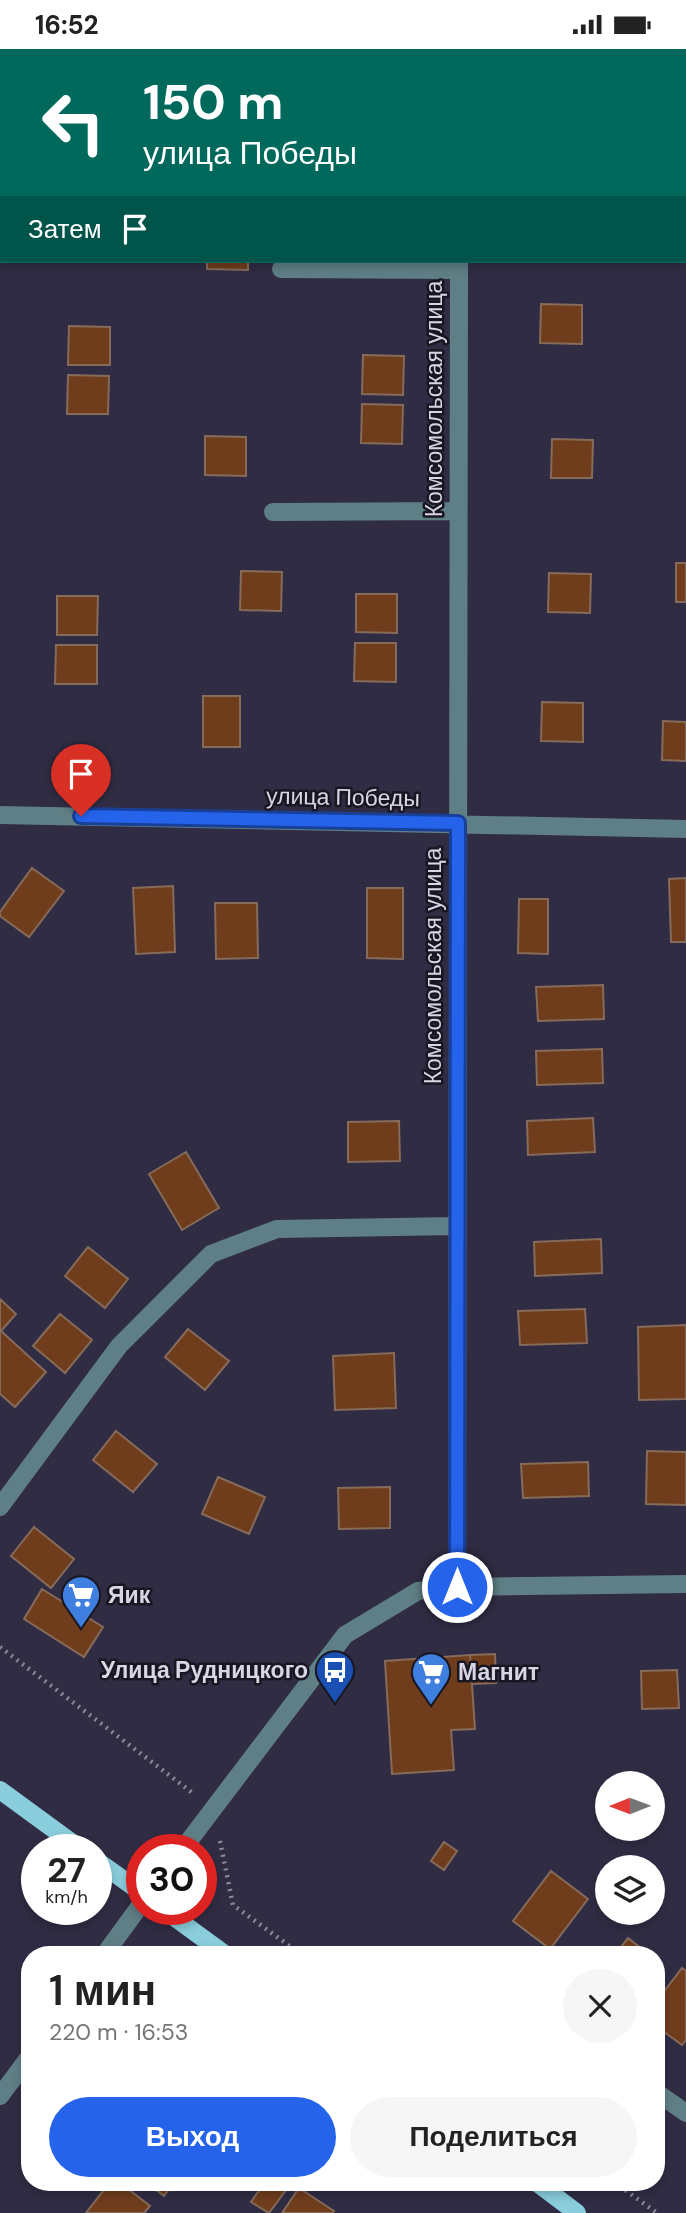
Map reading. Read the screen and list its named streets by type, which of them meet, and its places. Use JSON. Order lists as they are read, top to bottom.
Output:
{
  "streets": {
    "street": ["Комсомольская улица", "улица Победы"]
  },
  "crossings": [
    ["Комсомольская улица", "улица Победы"]
  ],
  "places": {
    "supermarket": ["Яик", "Магнит"],
    "bus stop": ["Улица Рудницкого"]
  },
  "north": "left",
  "page": {
    "status": "16:52",
    "turn": ["150 m", "улица Победы"],
    "then": "Затем",
    "speed": "27 km/h",
    "limit": "30",
    "heading": ["1 мин", "220 m · 16:53"],
    "buttons": ["Выход", "Поделиться"]
  }
}
